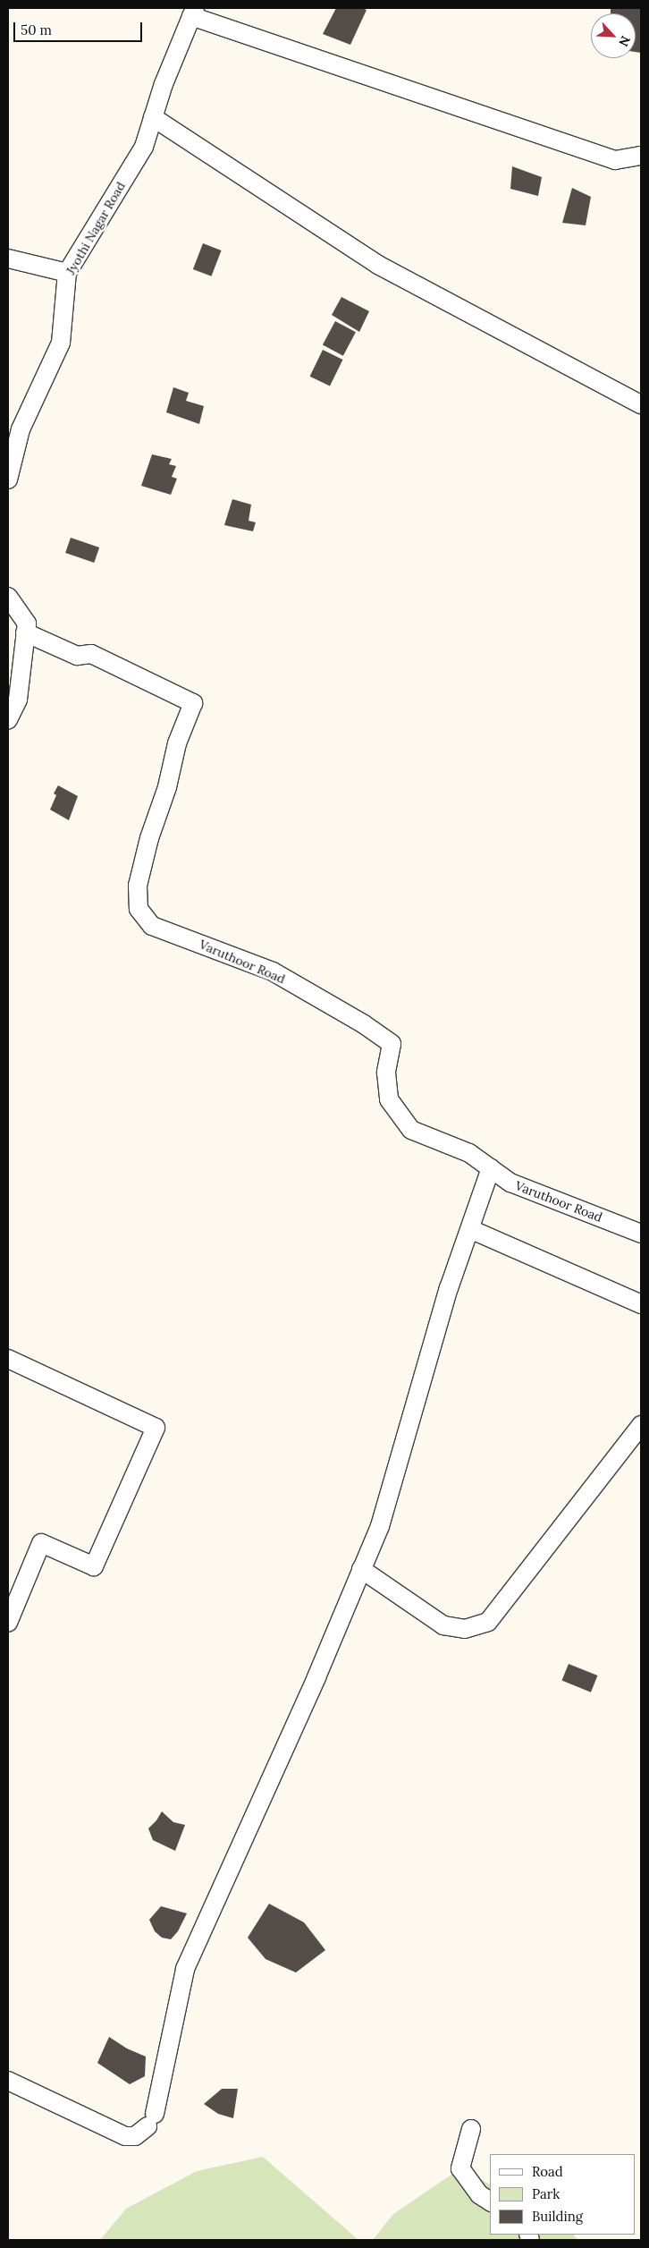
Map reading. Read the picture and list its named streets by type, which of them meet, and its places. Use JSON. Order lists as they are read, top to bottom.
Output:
{
  "streets": {
    "street": ["Jyothi Nagar Road", "Varuthoor Road"]
  },
  "legend": ["Road", "Park", "Building"],
  "scale_bar": "50 m",
  "north": "bottom right"
}
